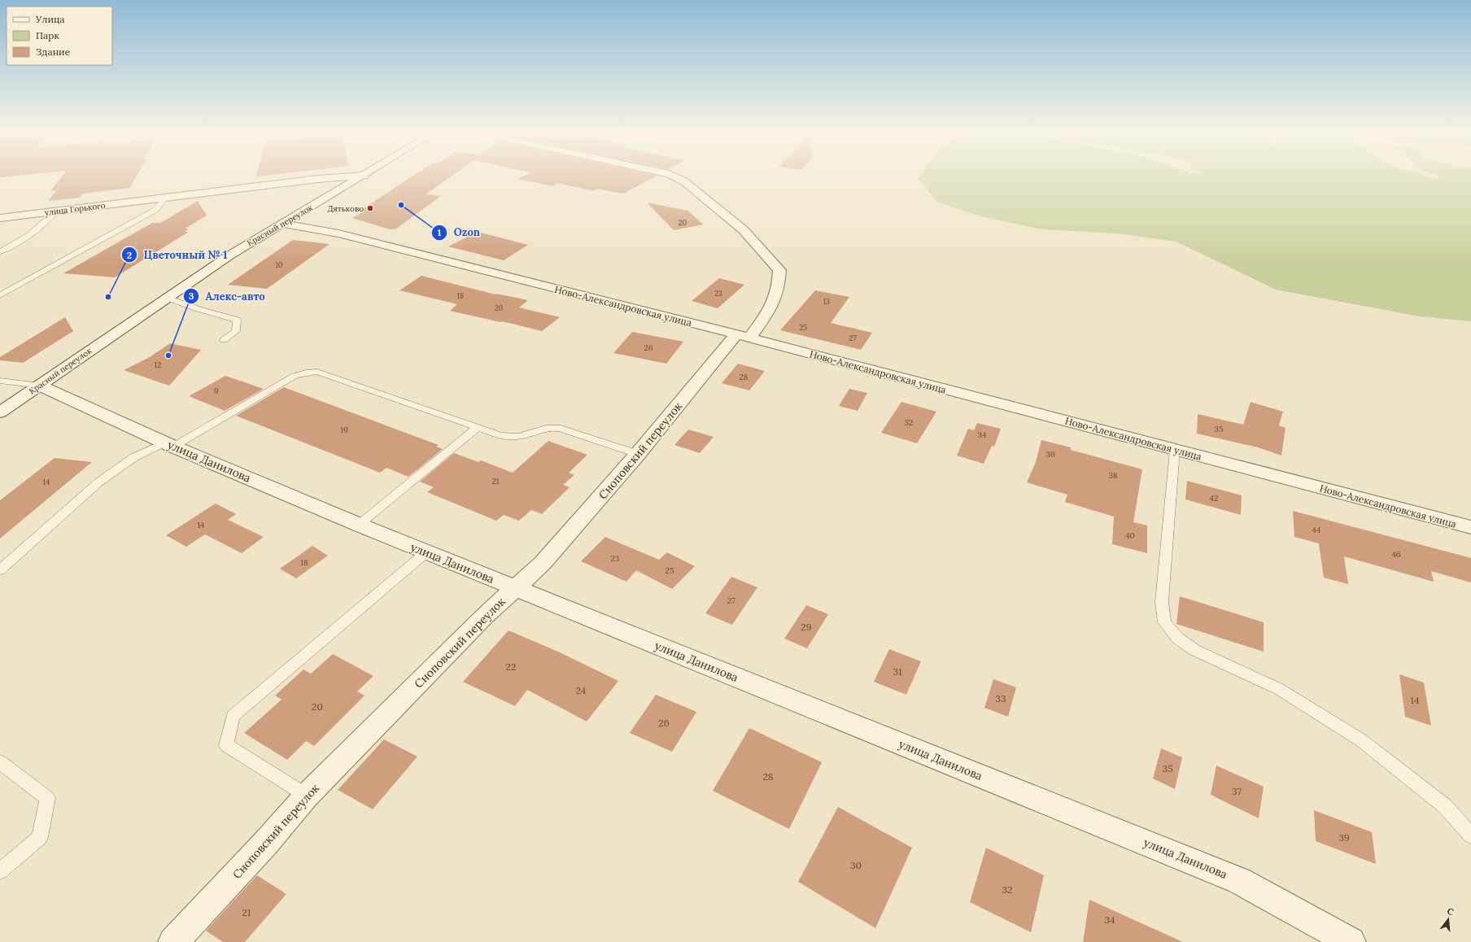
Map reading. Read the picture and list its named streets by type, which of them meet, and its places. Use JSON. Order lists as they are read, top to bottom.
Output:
{
  "streets": {
    "street": [
      "улица Горького",
      "Красный переулок",
      "Ново-Александровская улица",
      "Сноповский переулок",
      "улица Данилова"
    ]
  },
  "crossings": [
    ["Красный переулок", "Ново-Александровская улица"],
    ["Красный переулок", "улица Данилова"],
    ["Ново-Александровская улица", "Сноповский переулок"],
    ["Сноповский переулок", "улица Данилова"]
  ],
  "places": [
    "Ozon",
    "Дятьково",
    "Цветочный № 1",
    "Алекс-авто"
  ],
  "house_numbers": [
    "20",
    "10",
    "23",
    "18",
    "13",
    "20",
    "25",
    "27",
    "26",
    "12",
    "28",
    "9",
    "32",
    "35",
    "19",
    "34",
    "36",
    "38",
    "21",
    "14",
    "42",
    "14",
    "44",
    "40",
    "46",
    "23",
    "18",
    "25",
    "27",
    "29",
    "22",
    "31",
    "24",
    "33",
    "14",
    "20",
    "26",
    "35",
    "28",
    "37",
    "39",
    "30",
    "32",
    "21",
    "34"
  ],
  "legend": ["Улица", "Парк", "Здание"],
  "north": "top"
}
